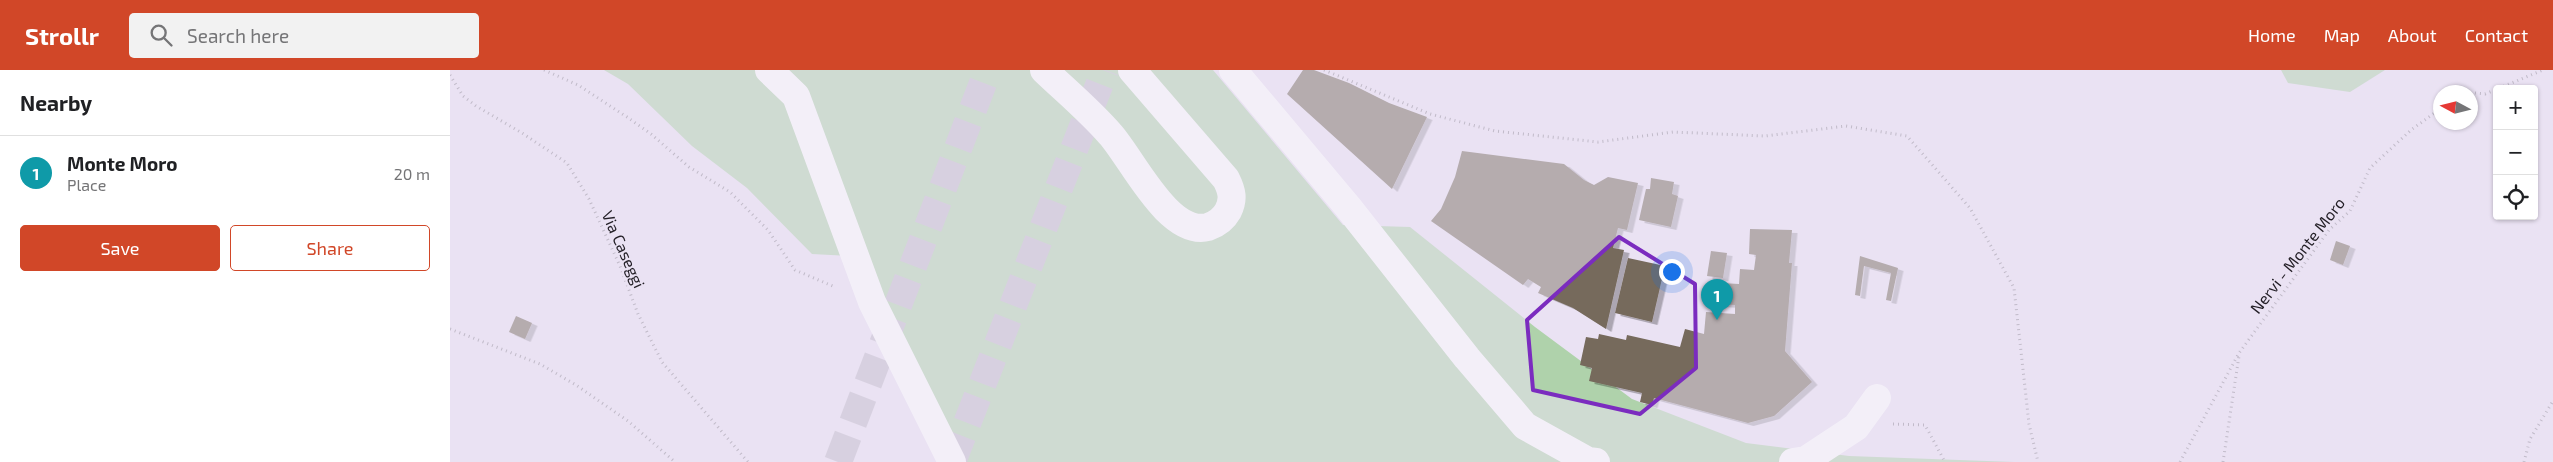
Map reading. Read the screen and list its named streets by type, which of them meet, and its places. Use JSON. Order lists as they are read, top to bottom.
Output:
{
  "streets": {
    "path": ["Via Caseggi", "Nervi - Monte Moro"]
  },
  "north": "left",
  "page": {
    "header": "Strollr",
    "search": "Search here",
    "nav": [
      "Home",
      "Map",
      "About",
      "Contact"
    ],
    "heading": "Nearby",
    "map_buttons": ["+", "−"],
    "list": [
      {
        "mark": "1",
        "name": "Monte Moro",
        "note": "Place",
        "value": "20 m"
      }
    ],
    "buttons": ["Save", "Share"],
    "pins": "1"
  }
}
